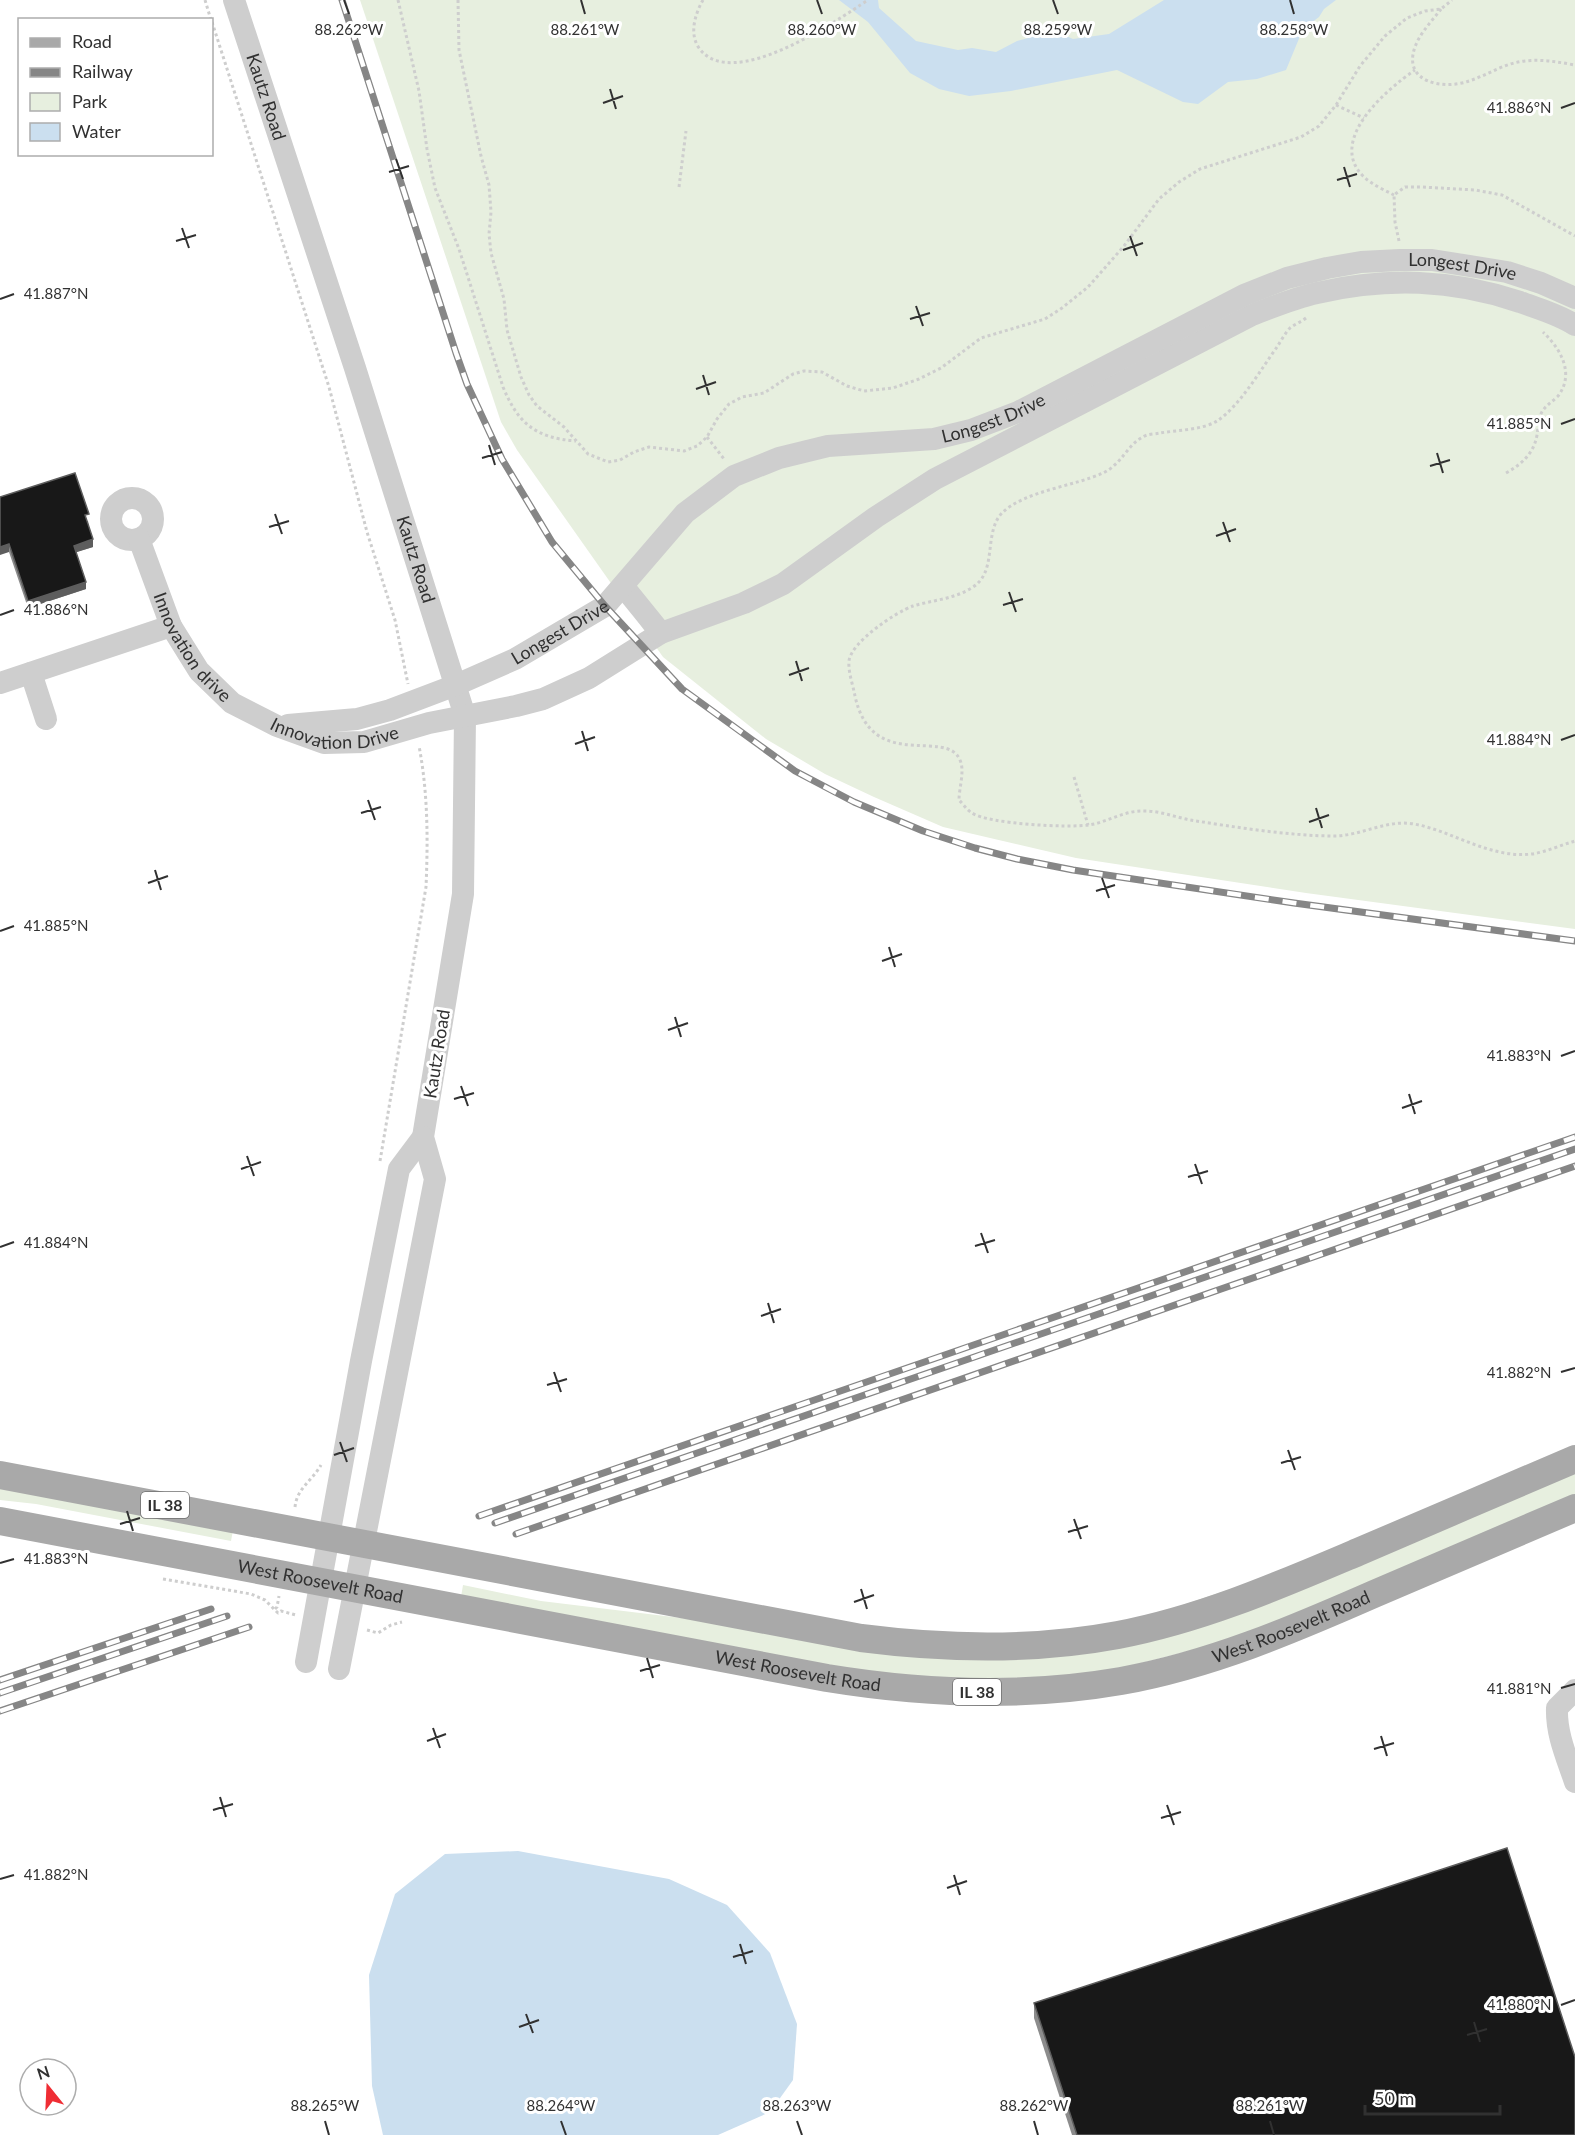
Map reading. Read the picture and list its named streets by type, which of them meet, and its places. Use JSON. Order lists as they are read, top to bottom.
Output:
{
  "streets": {
    "main road": ["IL 38", "West Roosevelt Road"],
    "street": [
      "Kautz Road",
      "Longest Drive",
      "Innovation drive",
      "Innovation Drive"
    ]
  },
  "crossings": [
    ["Kautz Road", "Longest Drive"],
    ["Kautz Road", "Innovation Drive"],
    ["Kautz Road", "IL 38"],
    ["Kautz Road", "West Roosevelt Road"],
    ["Longest Drive", "Innovation Drive"],
    ["Innovation drive", "Innovation Drive"]
  ],
  "legend": [
    "Road",
    "Railway",
    "Park",
    "Water"
  ],
  "scale_bar": "50 m",
  "north": "top",
  "coordinates": [
    "88.262°W",
    "88.261°W",
    "88.260°W",
    "88.259°W",
    "88.258°W",
    "41.886°N",
    "41.887°N",
    "41.885°N",
    "41.884°N",
    "41.883°N",
    "41.882°N",
    "41.881°N",
    "41.880°N",
    "88.265°W",
    "88.264°W",
    "88.263°W"
  ]
}
